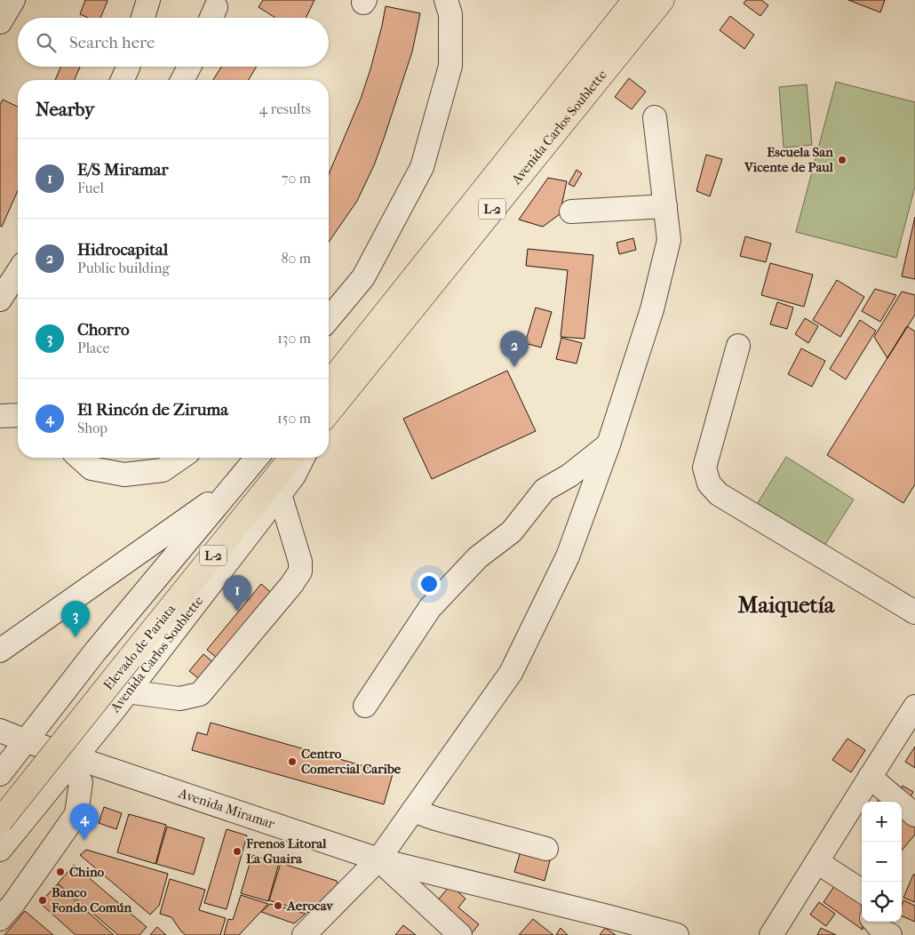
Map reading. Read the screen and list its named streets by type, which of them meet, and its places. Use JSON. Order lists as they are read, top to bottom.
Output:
{
  "streets": {
    "main road": ["Avenida Carlos Soublette", "L-2", "Elevado de Pariata"],
    "street": ["Avenida Miramar"]
  },
  "crossings": [
    ["Avenida Carlos Soublette", "Avenida Miramar"],
    ["L-2", "Avenida Miramar"]
  ],
  "districts": ["Maiquetía"],
  "places": [
    "Escuela San Vicente de Paul",
    "Centro Comercial Caribe",
    "Frenos Litoral La Guaira",
    "Chino",
    "Banco Fondo Común",
    "Aerocav"
  ],
  "page": {
    "search": "Search here",
    "heading": ["Nearby", "4 results"],
    "list": [
      {
        "mark": "1",
        "name": "E/S Miramar",
        "note": "Fuel",
        "value": "70 m"
      },
      {
        "mark": "2",
        "name": "Hidrocapital",
        "note": "Public building",
        "value": "80 m"
      },
      {
        "mark": "3",
        "name": "Chorro",
        "note": "Place",
        "value": "130 m"
      },
      {
        "mark": "4",
        "name": "El Rincón de Ziruma",
        "note": "Shop",
        "value": "150 m"
      }
    ],
    "pins": [
      "2",
      "1",
      "3",
      "4"
    ],
    "map_buttons": ["+", "−"]
  }
}
